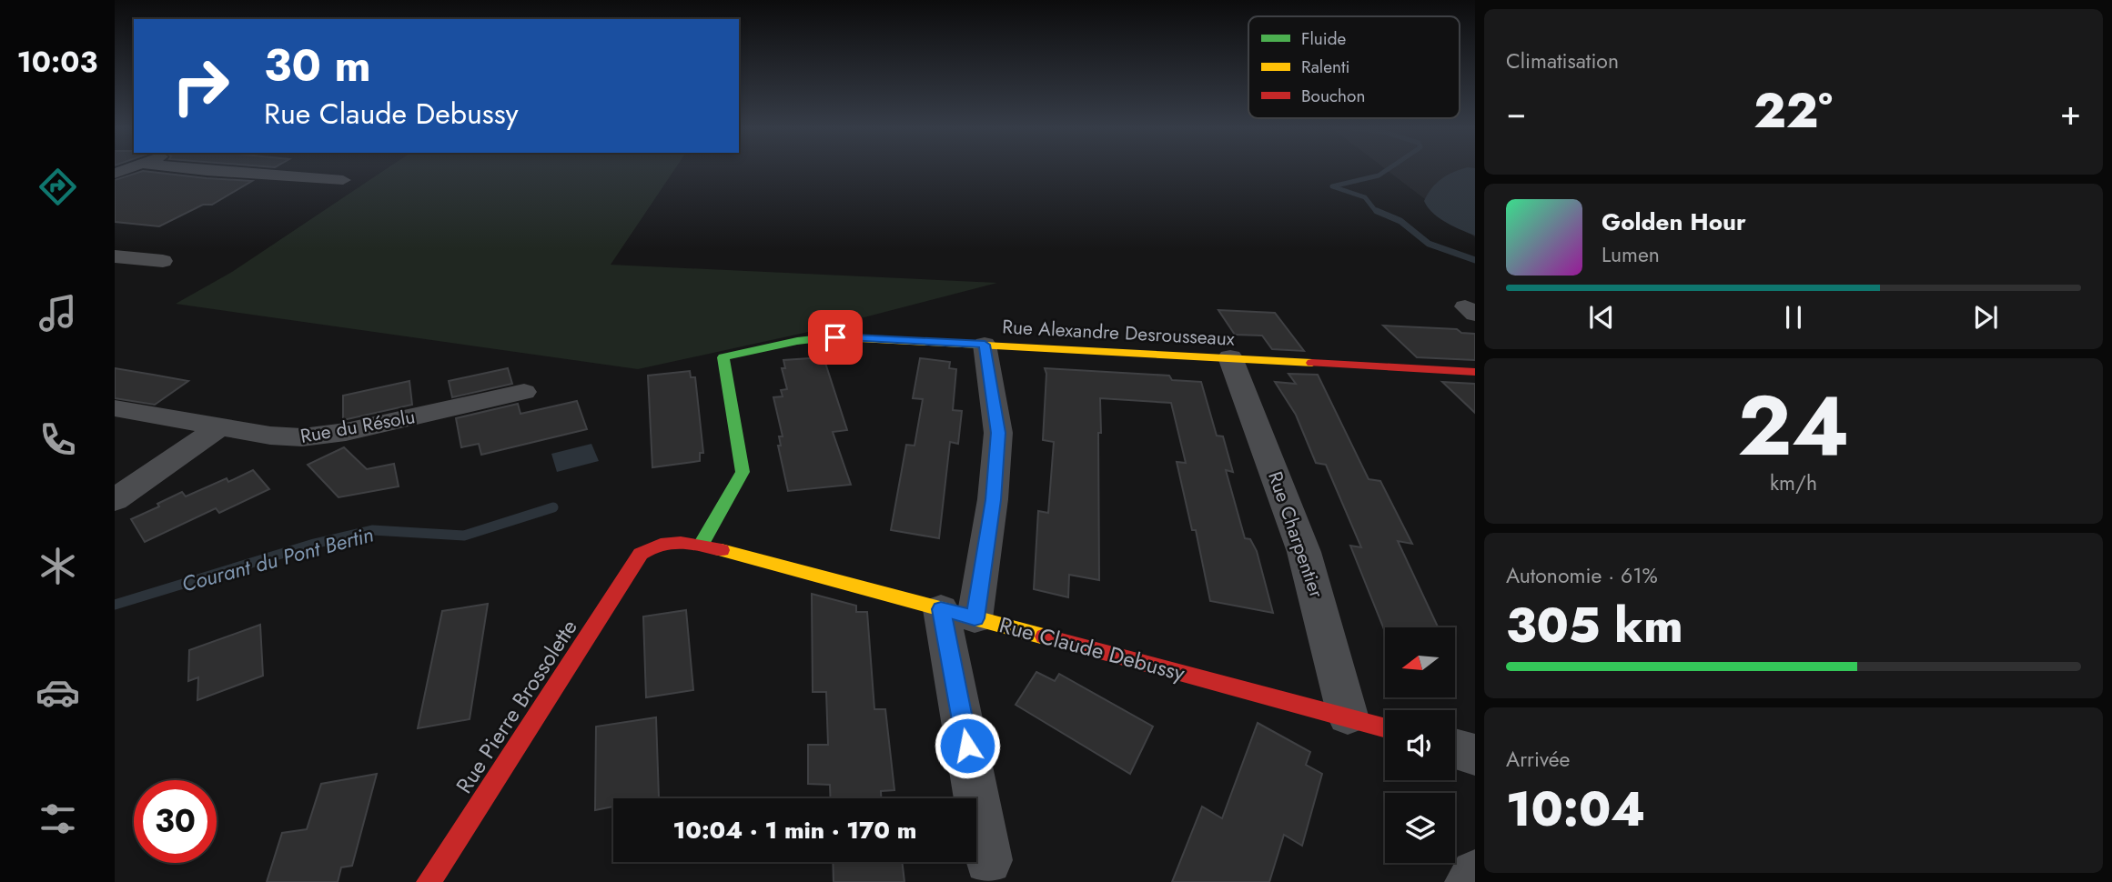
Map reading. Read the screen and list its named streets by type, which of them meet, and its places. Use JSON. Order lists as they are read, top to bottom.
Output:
{
  "streets": {
    "street": [
      "Rue Alexandre Desrousseaux",
      "Rue du Résolu",
      "Rue Charpentier",
      "Rue Claude Debussy",
      "Rue Pierre Brossolette"
    ]
  },
  "crossings": [
    ["Rue Alexandre Desrousseaux", "Rue Charpentier"],
    ["Rue Alexandre Desrousseaux", "Rue Claude Debussy"],
    ["Rue Charpentier", "Rue Claude Debussy"],
    ["Rue Claude Debussy", "Rue Pierre Brossolette"]
  ],
  "water": ["Courant du Pont Bertin"],
  "legend": ["Fluide", "Ralenti", "Bouchon"],
  "north": "left",
  "page": {
    "tabs": "10:03",
    "tile": [
      "Climatisation",
      ["24", "km/h"],
      ["Autonomie · 61%", "305 km"],
      ["Arrivée", "10:04"]
    ],
    "turn": ["30 m", "Rue Claude Debussy"],
    "heat": ["−", "22°", "+"],
    "song": ["Golden Hour", "Lumen"],
    "limit": "30",
    "trip": "10:04 · 1 min · 170 m"
  }
}
